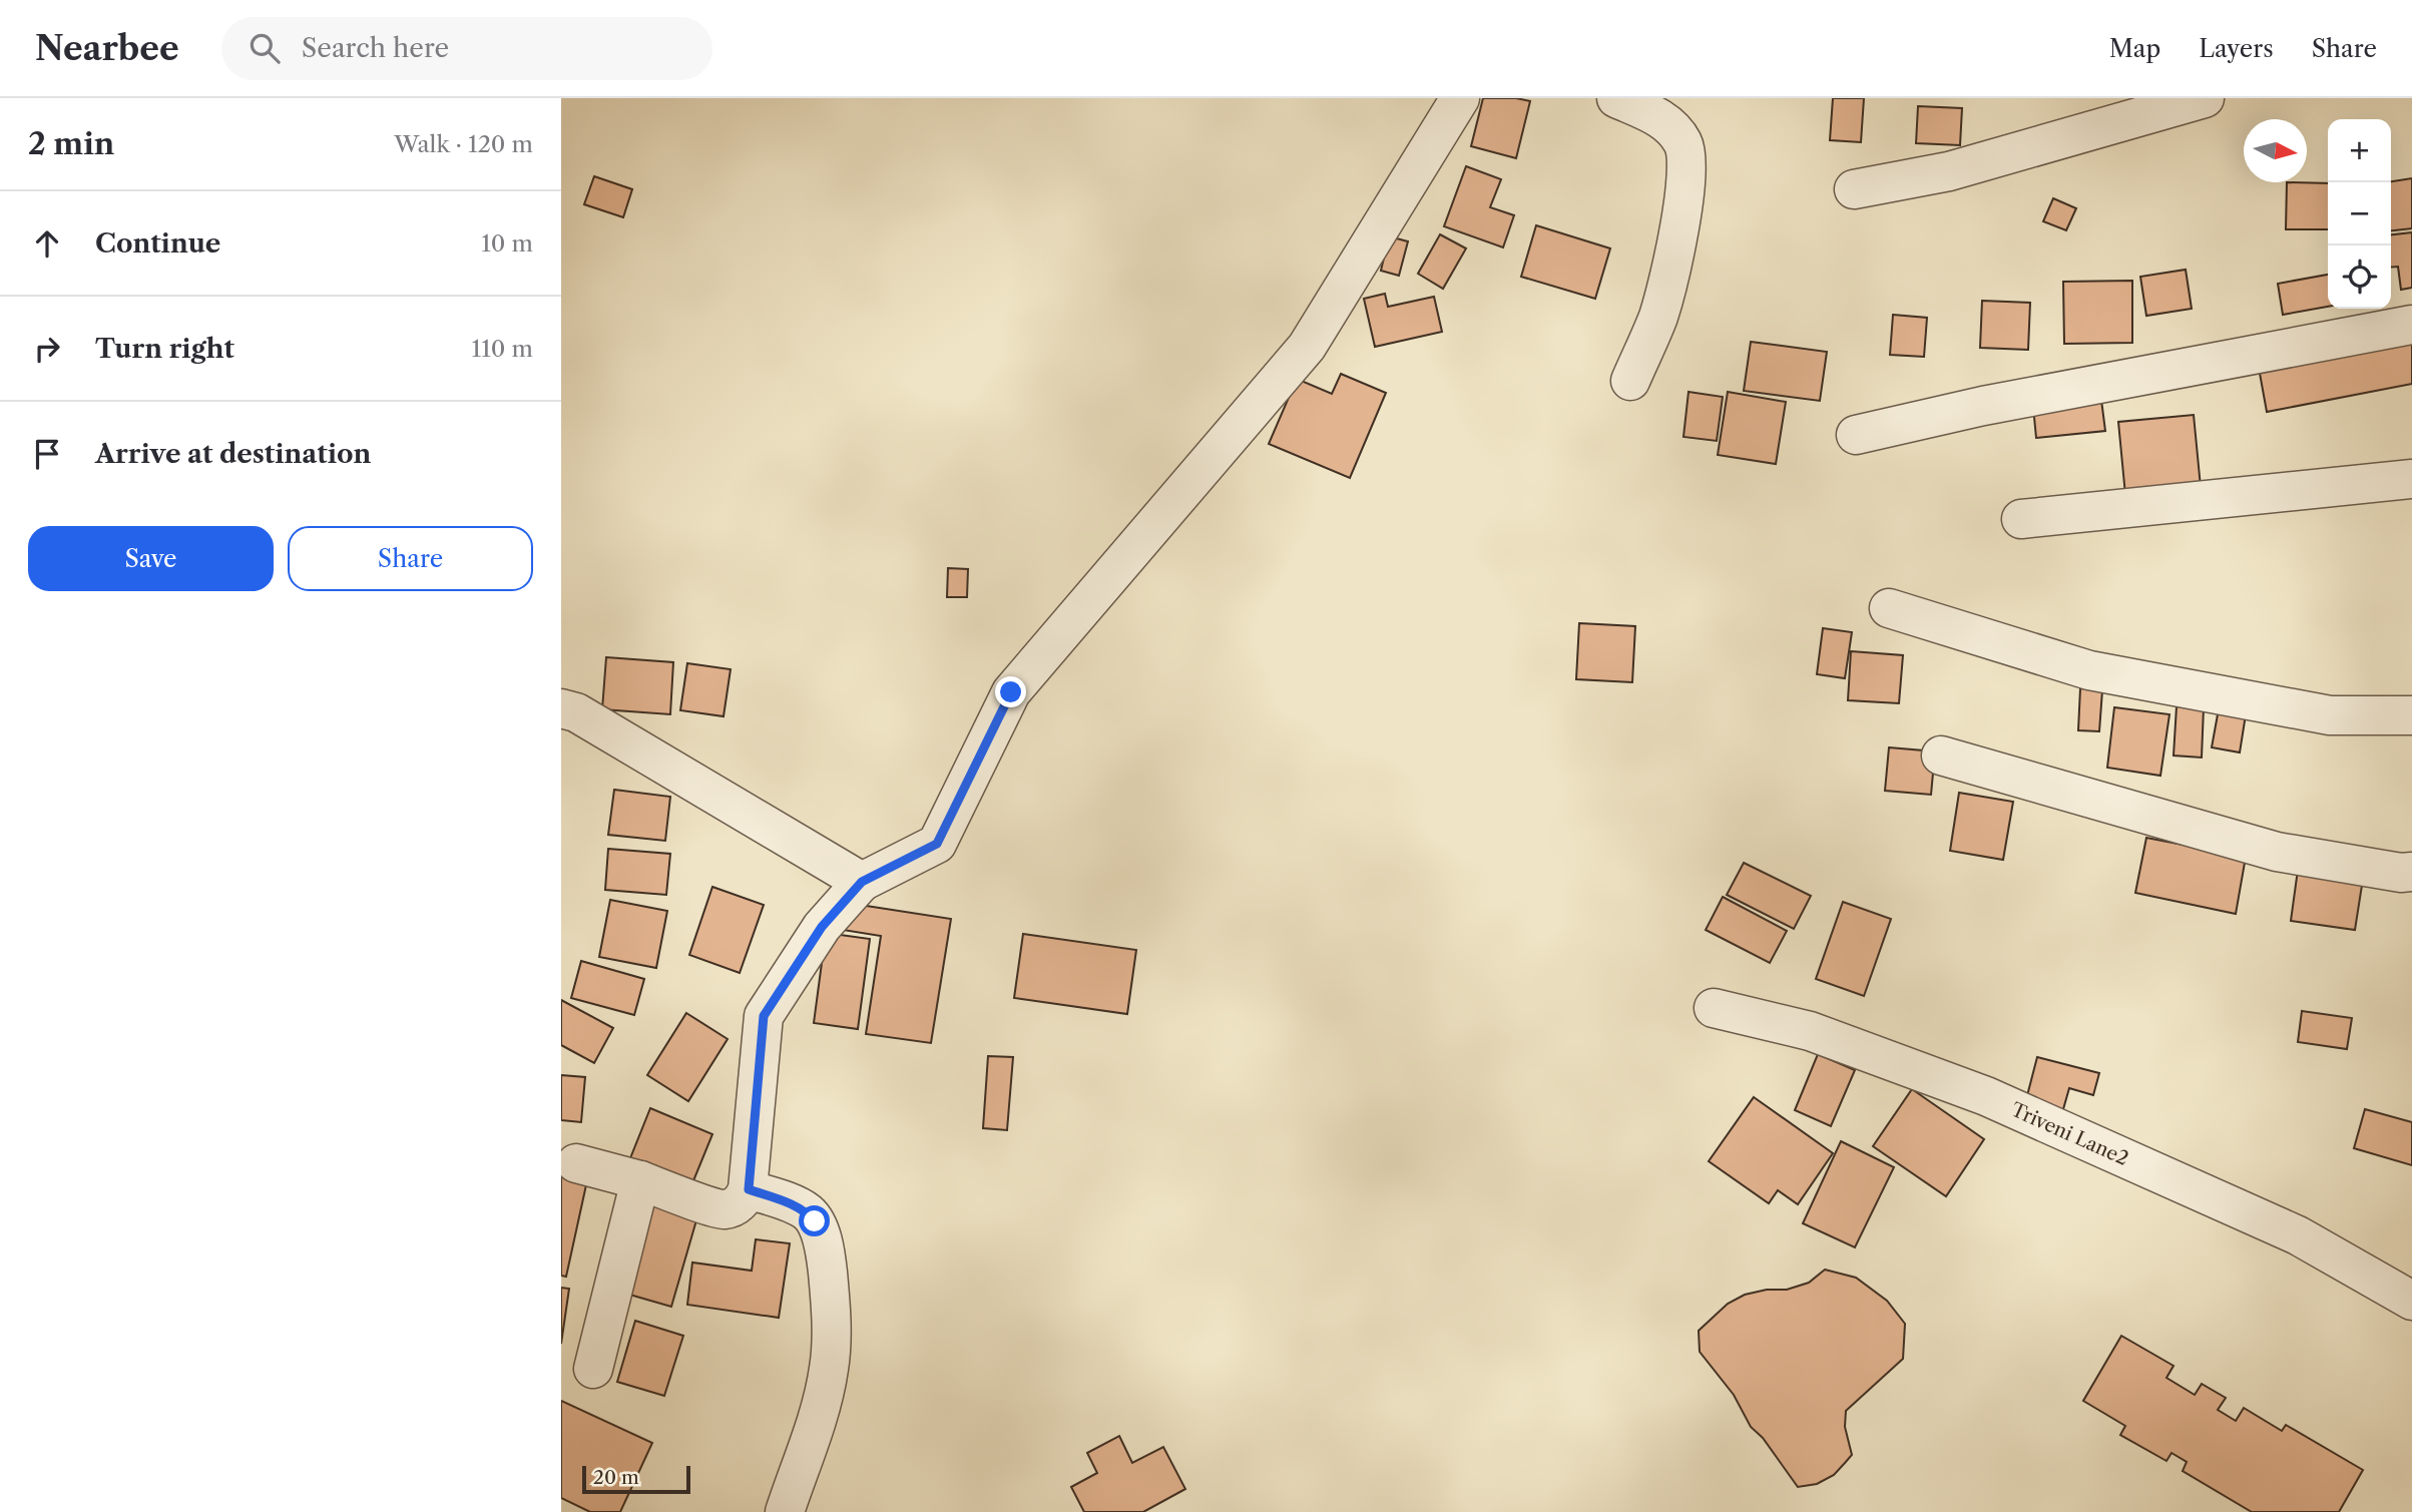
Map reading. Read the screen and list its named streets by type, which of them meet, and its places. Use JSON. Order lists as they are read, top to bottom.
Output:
{
  "streets": {
    "street": ["Triveni Lane2"]
  },
  "scale_bar": "20 m",
  "north": "right",
  "page": {
    "header": "Nearbee",
    "search": "Search here",
    "nav": ["Map", "Layers", "Share"],
    "heading": ["2 min", "Walk · 120 m"],
    "map_buttons": ["+", "−"],
    "list": [
      ["Continue", "10 m"],
      ["Turn right", "110 m"],
      "Arrive at destination"
    ],
    "buttons": ["Save", "Share"],
    "scale": "20 m"
  }
}
